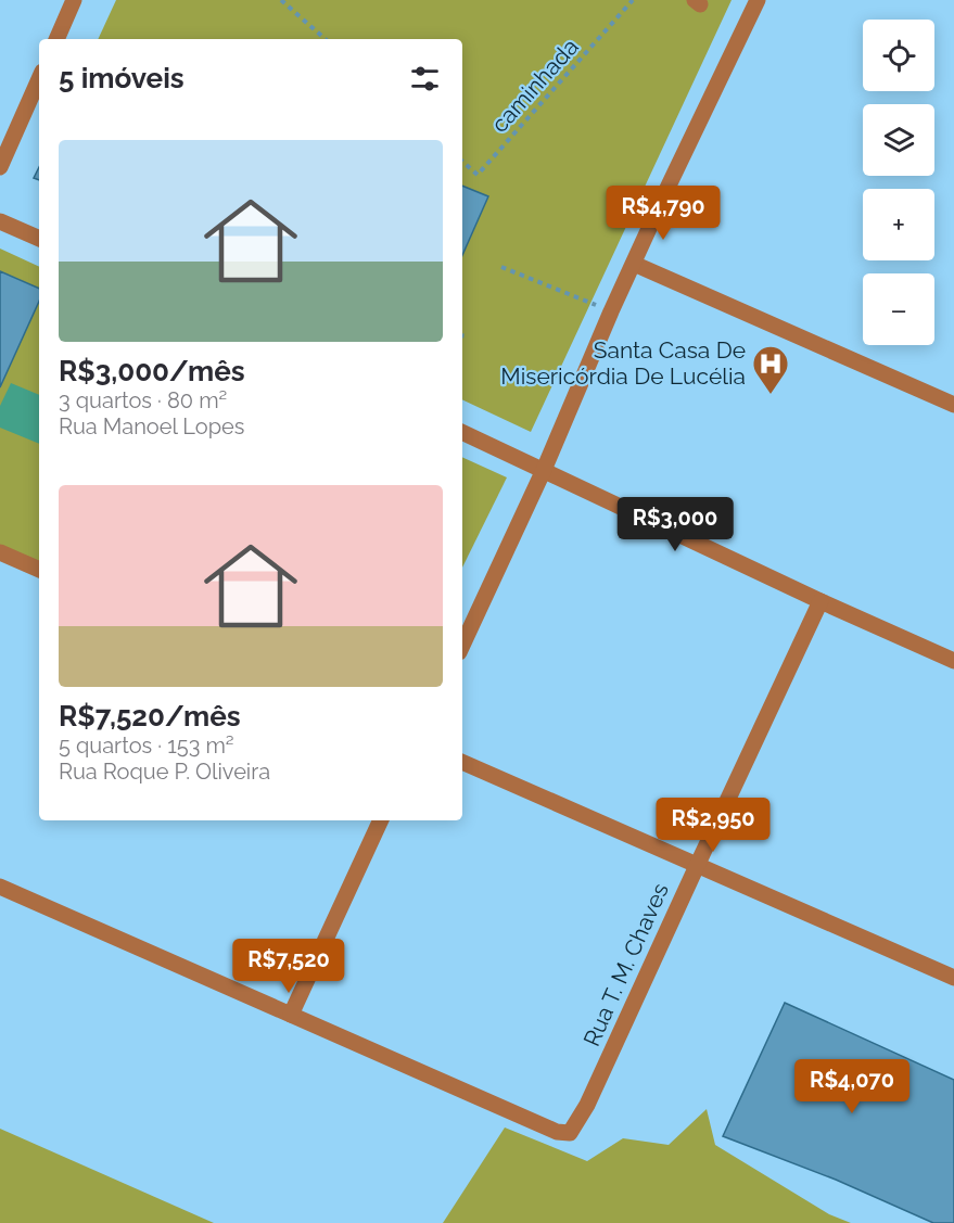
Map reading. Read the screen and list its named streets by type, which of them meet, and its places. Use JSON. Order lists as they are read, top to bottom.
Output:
{
  "streets": {
    "street": ["Rua T. M. Chaves"],
    "path": ["caminhada"]
  },
  "places": {
    "hospital": ["Santa Casa De Misericórdia De Lucélia"]
  },
  "page": {
    "map_buttons": ["+", "−"],
    "heading": "5 imóveis",
    "list": [
      {
        "name": "R$3,000/mês",
        "note": "3 quartos · 80 m² · Rua Manoel Lopes"
      },
      {
        "name": "R$7,520/mês",
        "note": "5 quartos · 153 m² · Rua Roque P. Oliveira"
      }
    ],
    "price": [
      "R$4,790",
      "R$3,000",
      "R$2,950",
      "R$7,520",
      "R$4,070"
    ]
  }
}
